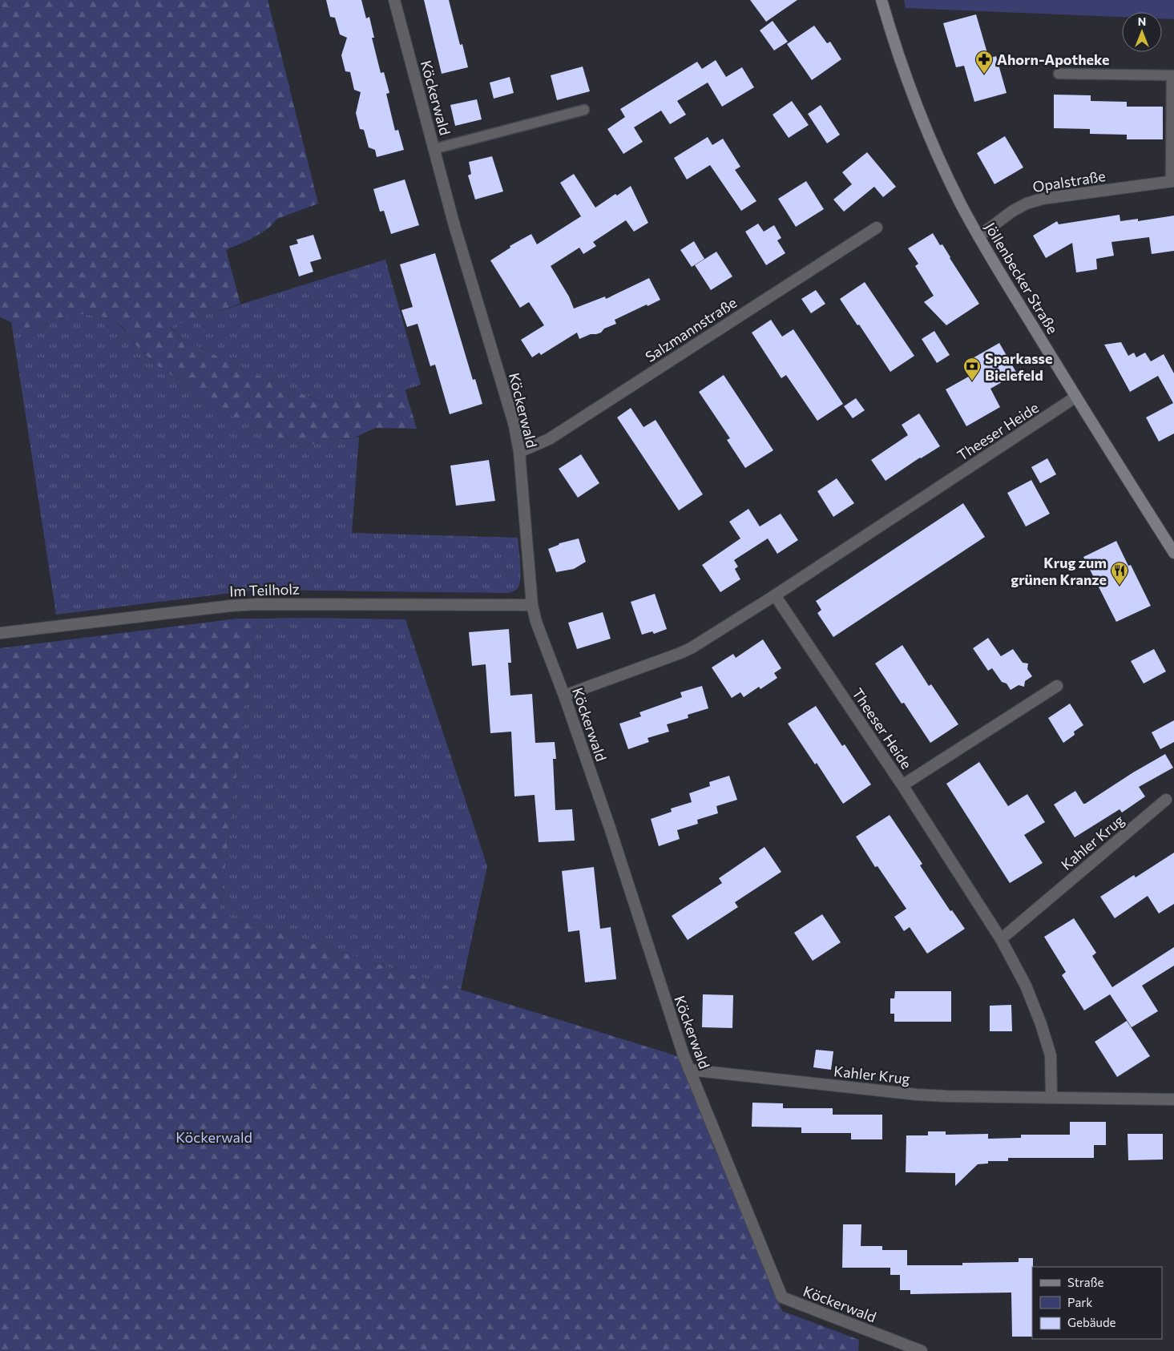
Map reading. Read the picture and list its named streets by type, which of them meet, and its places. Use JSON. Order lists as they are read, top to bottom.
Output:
{
  "streets": {
    "main road": ["Jöllenbecker Straße"],
    "street": [
      "Köckerwald",
      "Opalstraße",
      "Salzmannstraße",
      "Theeser Heide",
      "Im Teilholz",
      "Kahler Krug"
    ]
  },
  "crossings": [
    ["Köckerwald", "Salzmannstraße"],
    ["Köckerwald", "Theeser Heide"],
    ["Köckerwald", "Im Teilholz"],
    ["Köckerwald", "Kahler Krug"],
    ["Opalstraße", "Jöllenbecker Straße"],
    ["Jöllenbecker Straße", "Theeser Heide"]
  ],
  "parks": ["Köckerwald"],
  "places": {
    "pharmacy": ["Ahorn-Apotheke"],
    "bank": ["Sparkasse Bielefeld"],
    "restaurant": ["Krug zum grünen Kranze"]
  },
  "legend": ["Straße", "Park", "Gebäude"],
  "north": "top"
}
